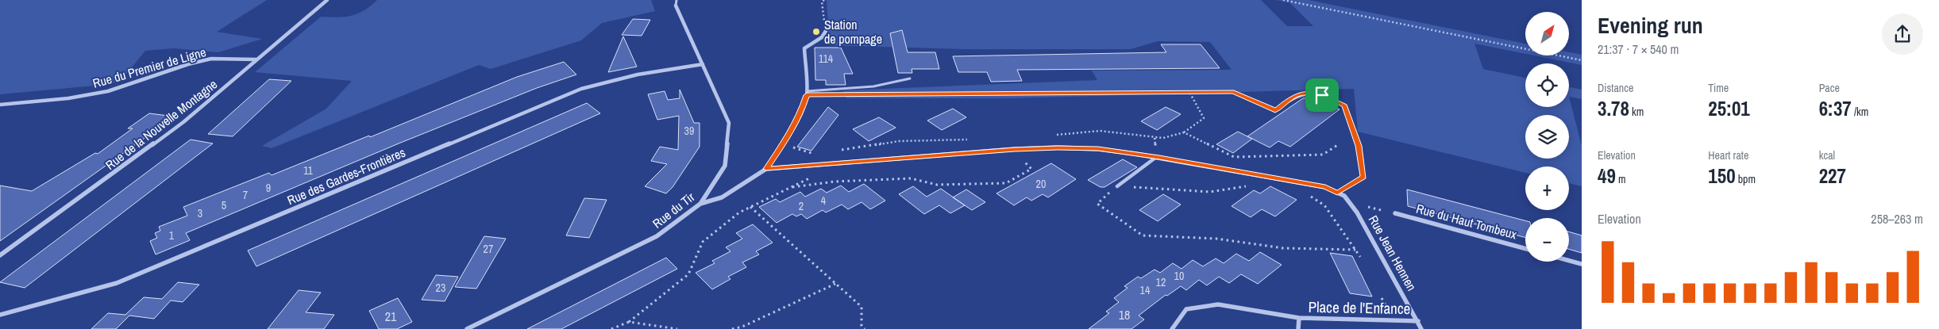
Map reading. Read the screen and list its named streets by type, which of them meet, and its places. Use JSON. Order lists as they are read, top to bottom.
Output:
{
  "streets": {
    "street": [
      "Rue du Premier de Ligne",
      "Rue de la Nouvelle Montagne",
      "Rue des Gardes-Frontières",
      "Rue du Tir",
      "Rue du Haut Tombeux",
      "Rue Jean Hennen",
      "Place de l'Enfance"
    ]
  },
  "crossings": [
    ["Rue du Premier de Ligne", "Rue de la Nouvelle Montagne"],
    ["Rue des Gardes-Frontières", "Rue du Tir"],
    ["Rue du Tir", "Rue Jean Hennen"],
    ["Rue Jean Hennen", "Place de l'Enfance"]
  ],
  "places": ["Station de pompage"],
  "house_numbers": [
    "114",
    "39",
    "11",
    "20",
    "9",
    "7",
    "4",
    "5",
    "2",
    "3",
    "1",
    "27",
    "10",
    "12",
    "23",
    "14",
    "18",
    "21"
  ],
  "north": "top right",
  "page": {
    "heading": ["Evening run", "21:37 · 7 × 540 m"],
    "map_buttons": ["+", "−"],
    "stats": [
      ["Distance", "3.78 km"],
      ["Time", "25:01"],
      ["Pace", "6:37 /km"],
      ["Elevation", "49 m"],
      ["Heart rate", "150 bpm"],
      ["kcal", "227"]
    ],
    "chart": ["Elevation", "258–263 m"]
  }
}
